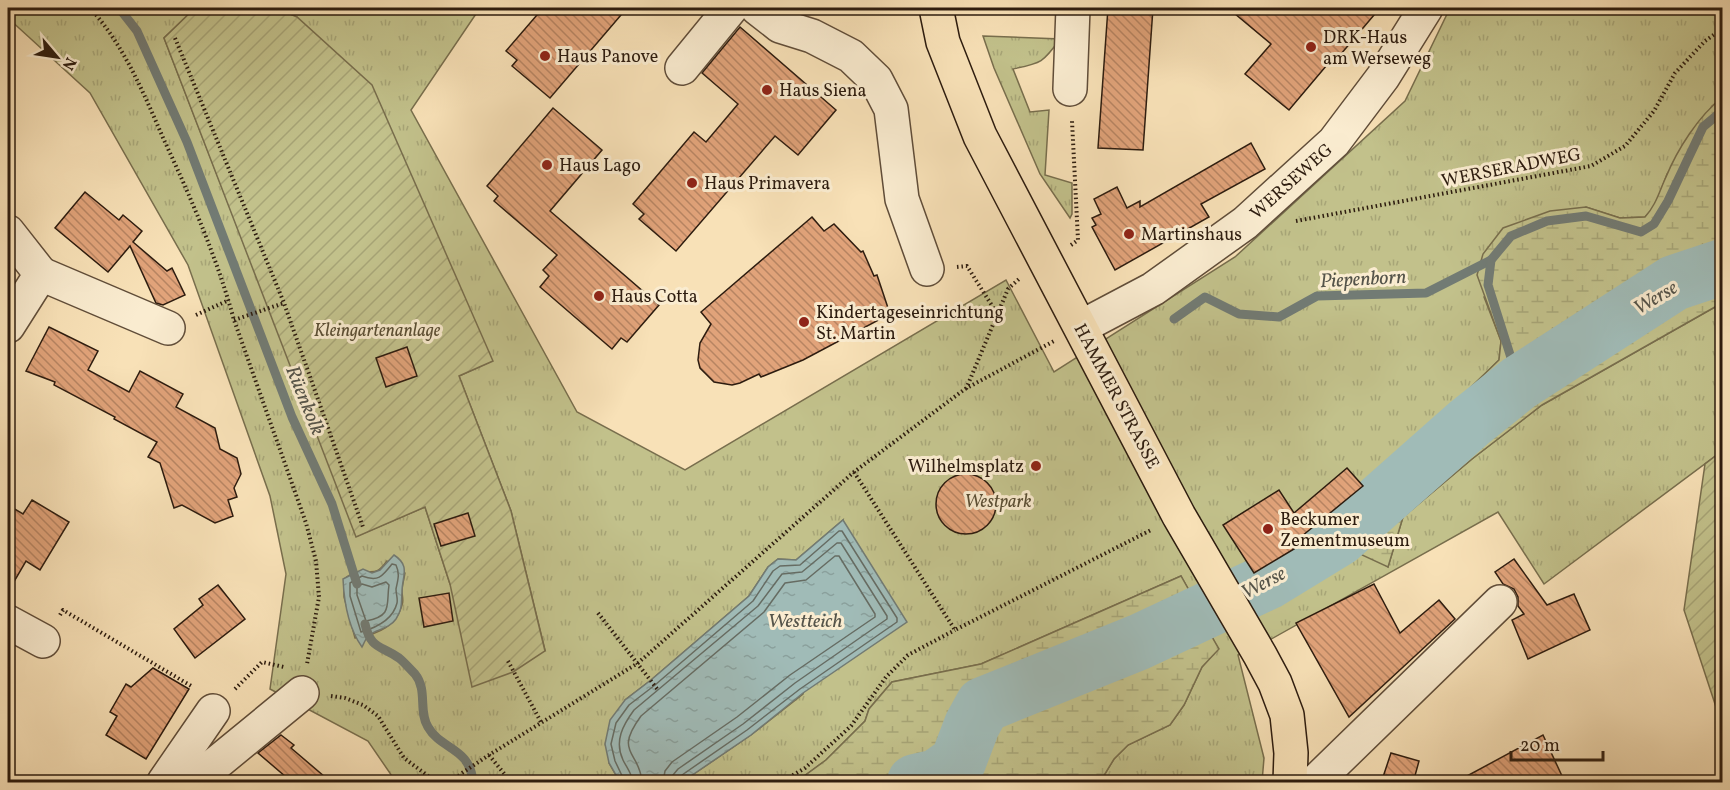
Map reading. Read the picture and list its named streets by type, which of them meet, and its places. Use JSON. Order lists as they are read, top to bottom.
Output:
{
  "streets": {
    "main road": ["HAMMER STRASSE"],
    "street": ["WERSEWEG"],
    "path": ["WERSERADWEG"]
  },
  "crossings": [
    ["WERSEWEG", "HAMMER STRASSE"]
  ],
  "water": [
    "Piepenborn",
    "Werse",
    "Rüenkolk",
    "Westteich"
  ],
  "parks": ["Kleingartenanlage", "Westpark"],
  "places": [
    "DRK-Haus am Werseweg",
    "Haus Panove",
    "Haus Siena",
    "Haus Lago",
    "Haus Primavera",
    "Martinshaus",
    "Haus Cotta",
    "Kindertageseinrichtung St. Martin",
    "Wilhelmsplatz",
    "Beckumer Zementmuseum"
  ],
  "scale_bar": "20 m",
  "north": "bottom right"
}
